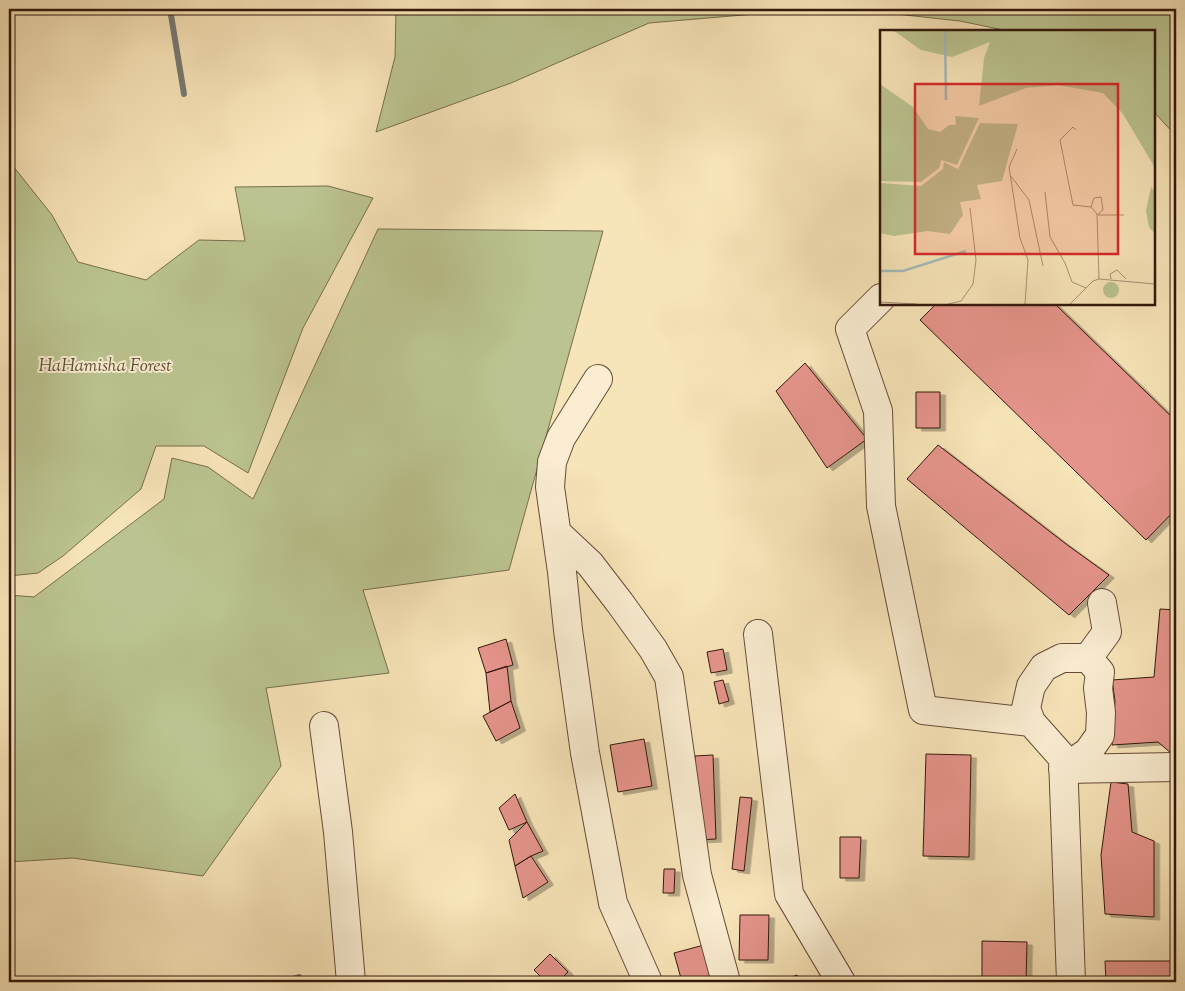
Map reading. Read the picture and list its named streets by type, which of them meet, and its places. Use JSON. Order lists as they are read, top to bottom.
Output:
{
  "parks": ["HaHamisha Forest"]
}
